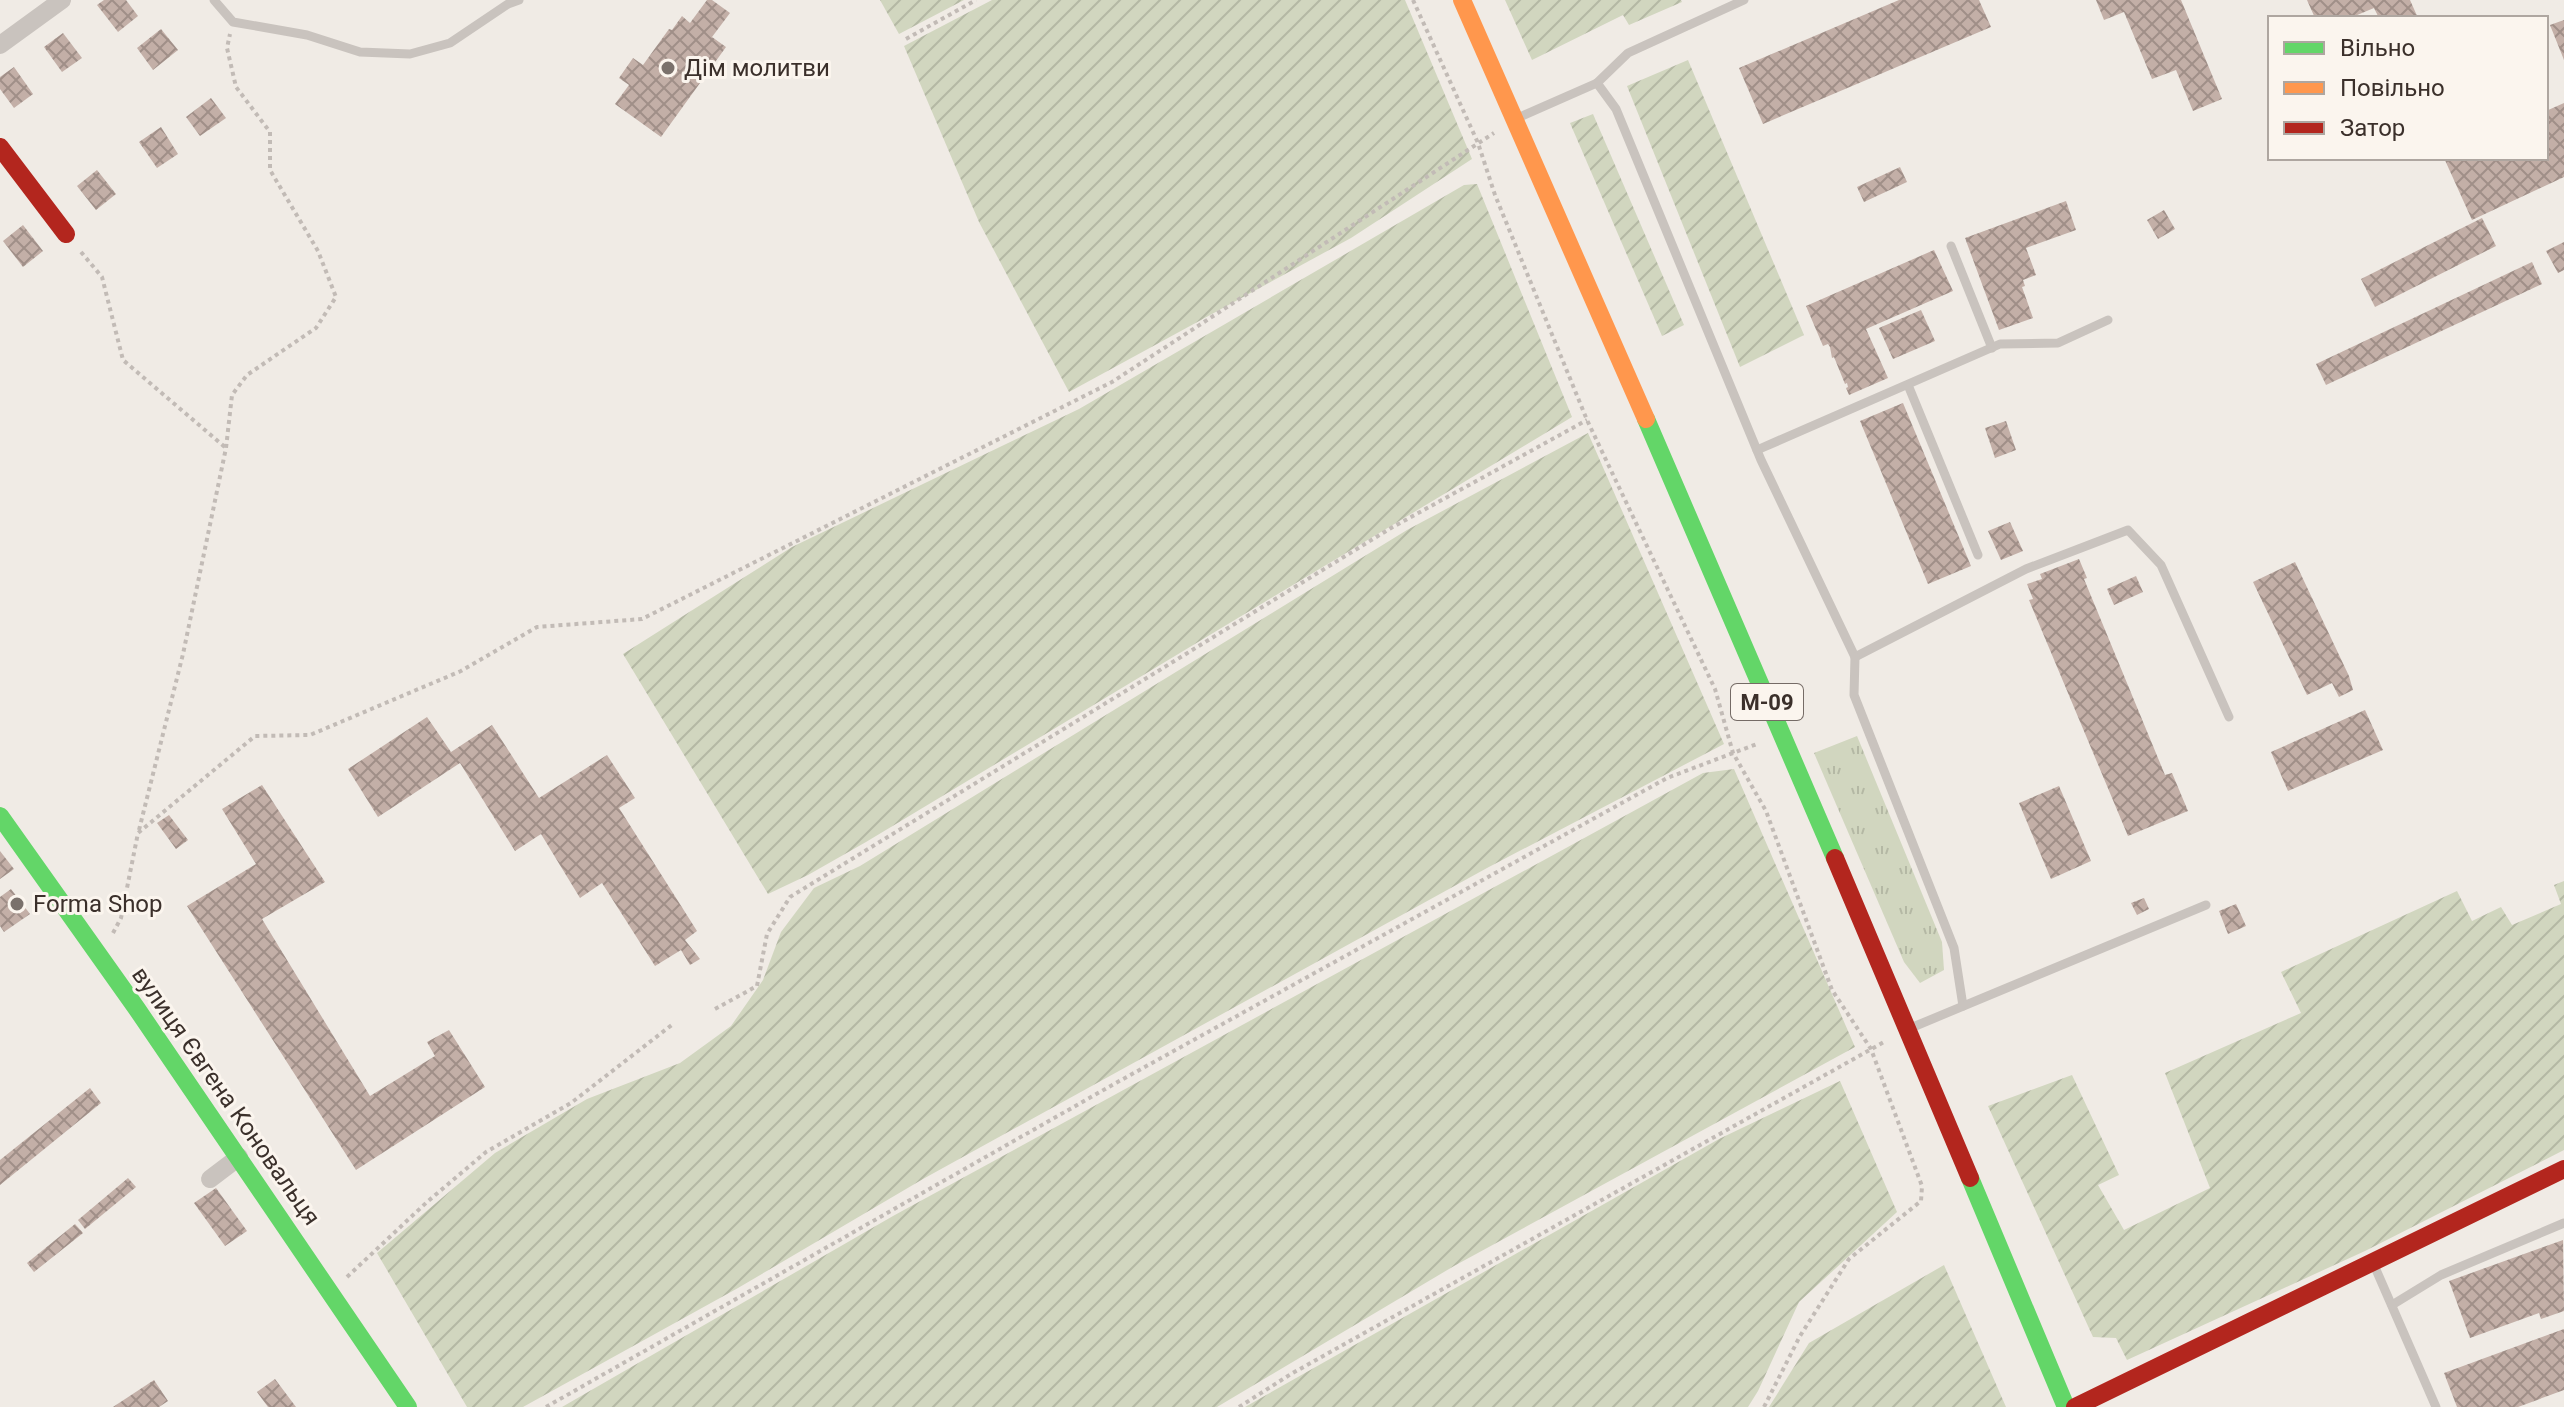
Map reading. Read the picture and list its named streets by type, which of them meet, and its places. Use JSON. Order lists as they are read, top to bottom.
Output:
{
  "streets": {
    "main road": ["М-09", "вулиця Євгена Коновальця"]
  },
  "places": ["Дім молитви", "Forma Shop"],
  "legend": ["Вільно", "Повільно", "Затор"]
}
